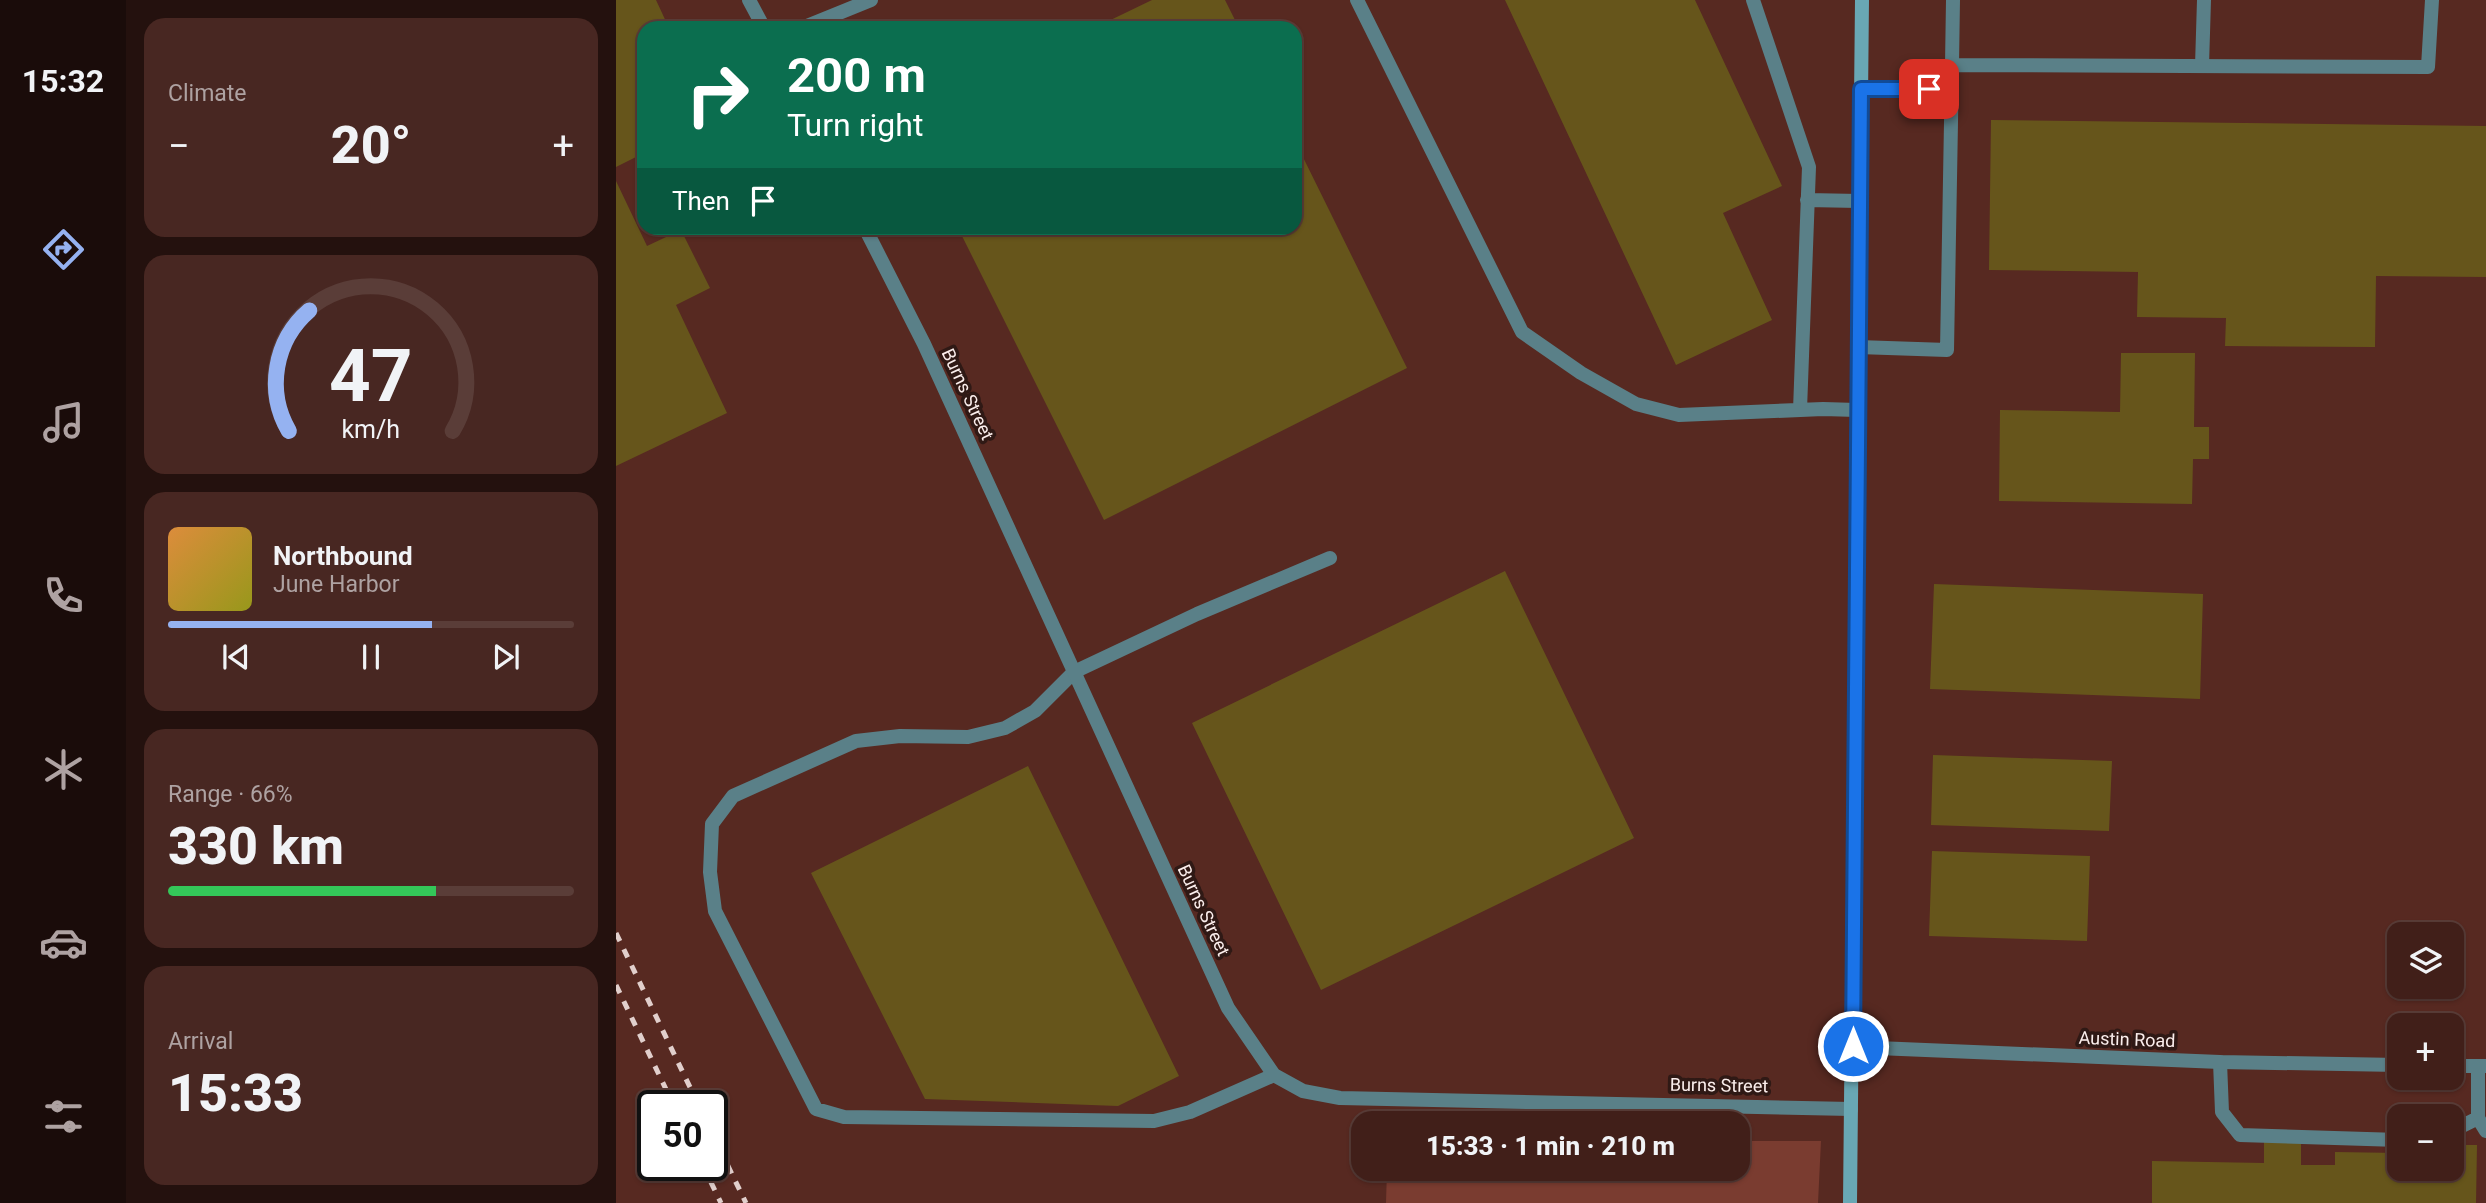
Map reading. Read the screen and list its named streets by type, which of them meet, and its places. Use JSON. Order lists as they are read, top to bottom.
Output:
{
  "streets": {
    "street": ["Burns Street", "Austin Road"]
  },
  "page": {
    "tabs": "15:32",
    "tile": [
      "Climate",
      ["Range · 66%", "330 km"],
      ["Arrival", "15:33"]
    ],
    "turn": ["200 m", "Turn right"],
    "heat": ["−", "20°", "+"],
    "then": "Then",
    "song": ["Northbound", "June Harbor"],
    "map_buttons": ["+", "−"],
    "limit": "50",
    "trip": "15:33 · 1 min · 210 m",
    "gauge": ["47", "km/h"]
  }
}
